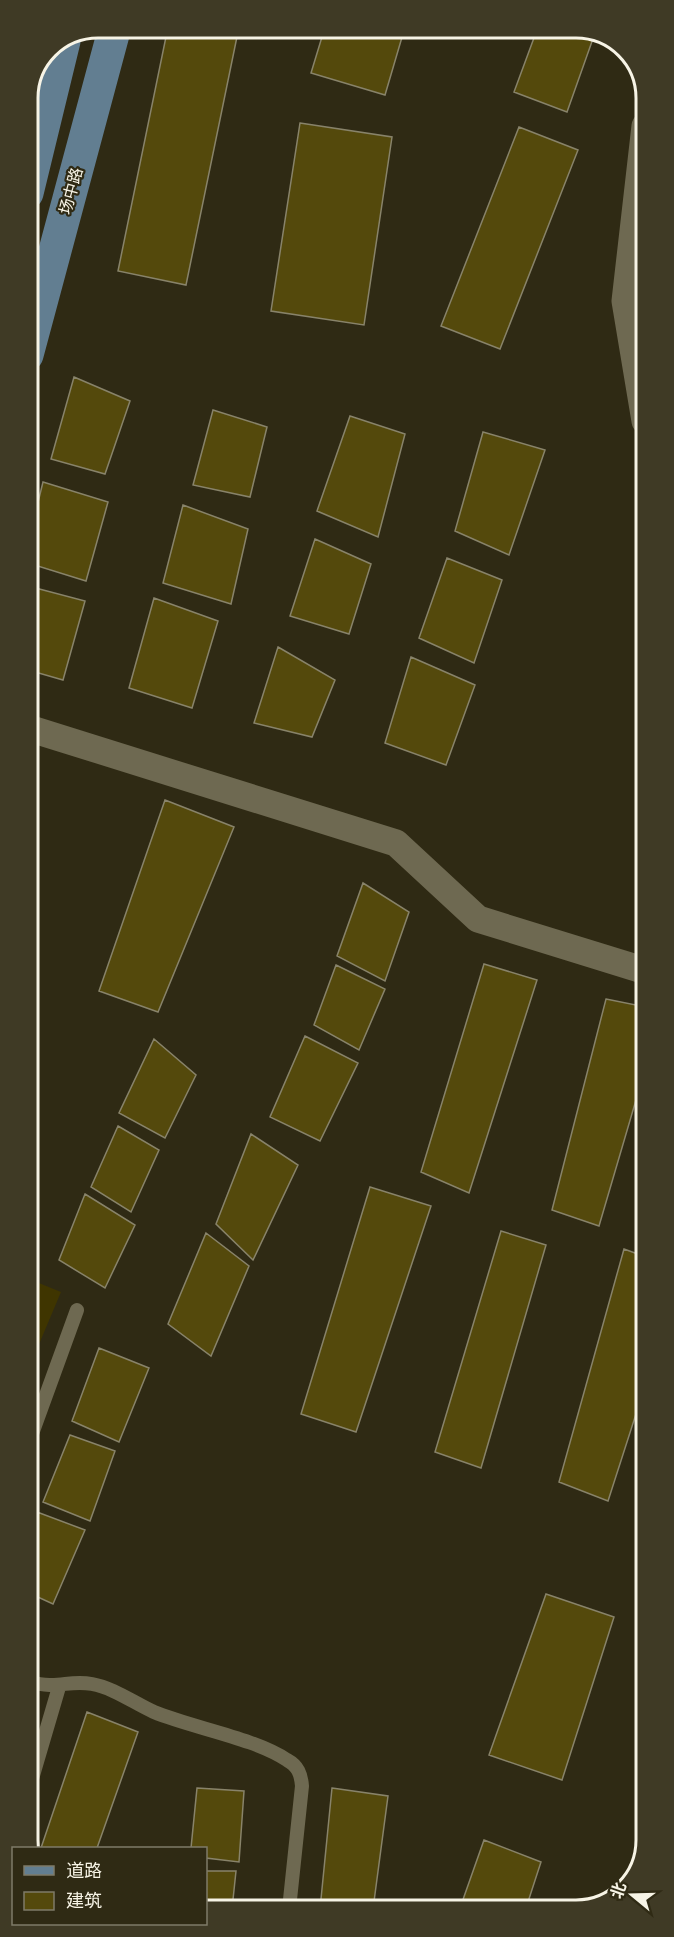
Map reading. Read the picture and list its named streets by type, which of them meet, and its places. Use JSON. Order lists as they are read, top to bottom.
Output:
{
  "streets": {
    "main road": ["场中路"]
  },
  "legend": ["道路", "建筑"],
  "north": "left"
}
